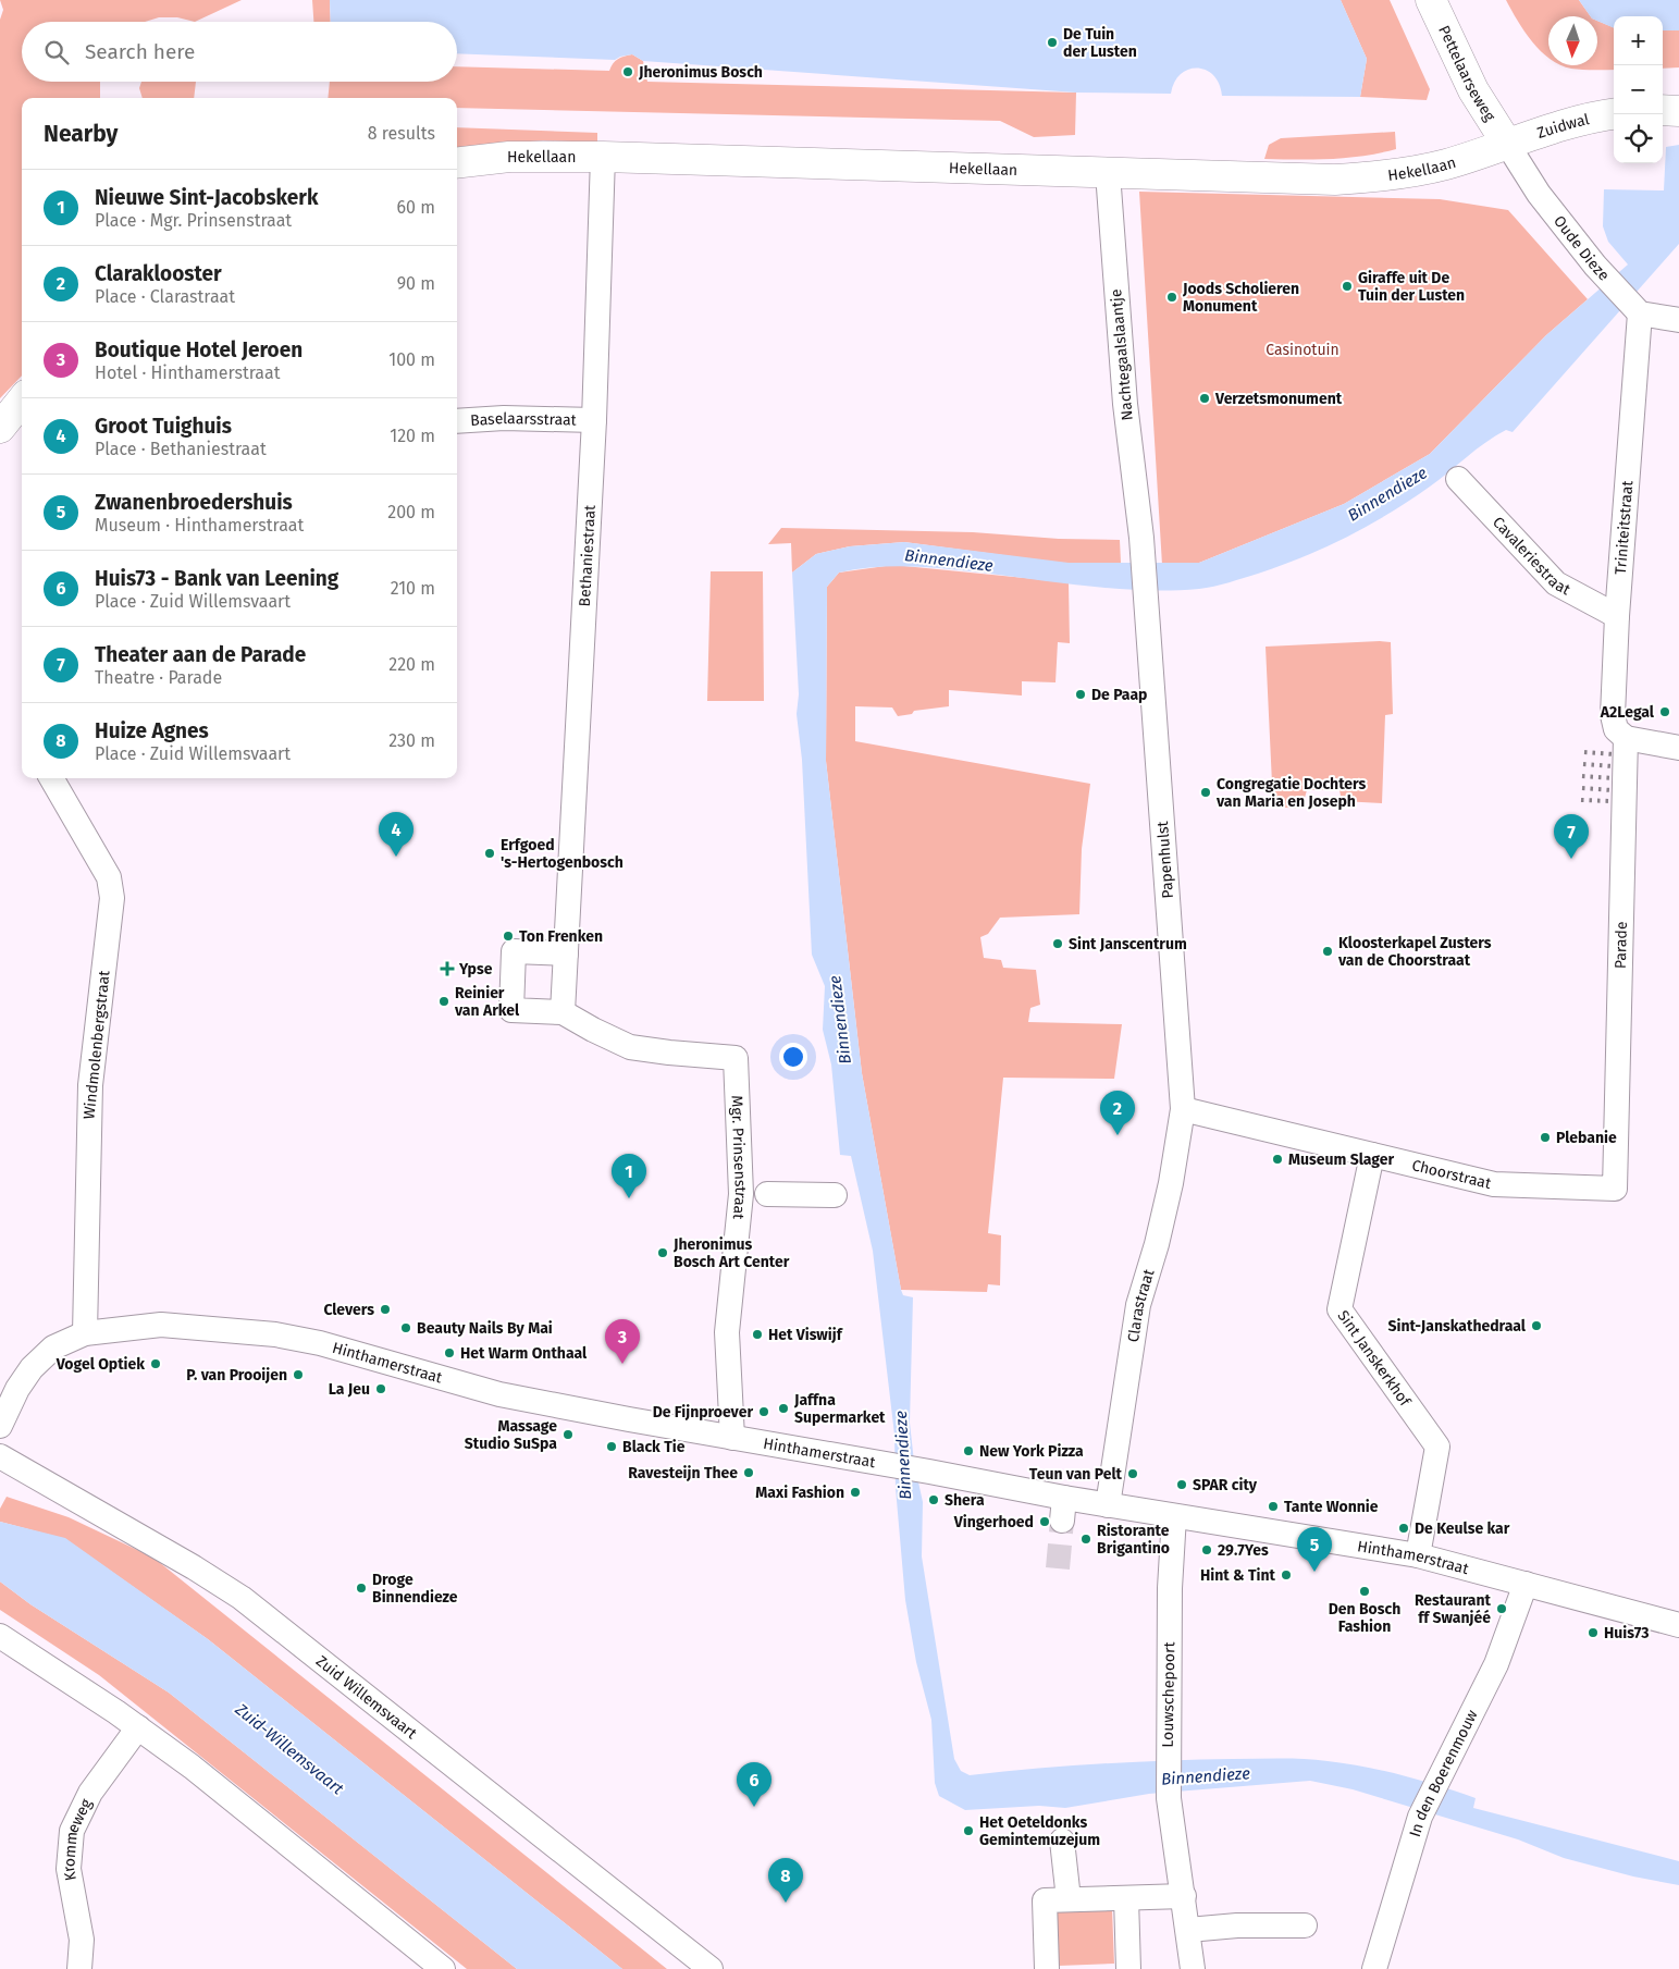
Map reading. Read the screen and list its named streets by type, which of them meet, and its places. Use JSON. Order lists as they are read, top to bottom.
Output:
{
  "streets": {
    "main road": ["Pettelaarseweg", "Zuidwal", "Hekellaan"],
    "street": [
      "Oude Dieze",
      "Nachtegaalslaantje",
      "Baselaarsstraat",
      "Triniteitstraat",
      "Cavaleriestraat",
      "Bethaniestraat",
      "Papenhulst",
      "Parade",
      "Windmolenbergstraat",
      "Mgr. Prinsenstraat",
      "Choorstraat",
      "Clarastraat",
      "Sint Janskerkhof",
      "Hinthamerstraat",
      "Louwschepoort",
      "Zuid Willemsvaart",
      "In den Boerenmouw",
      "Krommeweg"
    ]
  },
  "crossings": [
    ["Pettelaarseweg", "Zuidwal"],
    ["Pettelaarseweg", "Hekellaan"],
    ["Pettelaarseweg", "Oude Dieze"],
    ["Zuidwal", "Hekellaan"],
    ["Zuidwal", "Oude Dieze"],
    ["Hekellaan", "Oude Dieze"],
    ["Hekellaan", "Nachtegaalslaantje"],
    ["Hekellaan", "Bethaniestraat"],
    ["Oude Dieze", "Triniteitstraat"],
    ["Nachtegaalslaantje", "Papenhulst"],
    ["Baselaarsstraat", "Bethaniestraat"],
    ["Triniteitstraat", "Cavaleriestraat"],
    ["Triniteitstraat", "Parade"],
    ["Bethaniestraat", "Mgr. Prinsenstraat"],
    ["Papenhulst", "Choorstraat"],
    ["Papenhulst", "Clarastraat"],
    ["Parade", "Choorstraat"],
    ["Windmolenbergstraat", "Hinthamerstraat"],
    ["Mgr. Prinsenstraat", "Hinthamerstraat"],
    ["Choorstraat", "Clarastraat"],
    ["Choorstraat", "Sint Janskerkhof"],
    ["Clarastraat", "Hinthamerstraat"],
    ["Sint Janskerkhof", "Hinthamerstraat"],
    ["Hinthamerstraat", "Louwschepoort"],
    ["Hinthamerstraat", "In den Boerenmouw"]
  ],
  "water": ["Binnendieze", "Zuid-Willemsvaart"],
  "parks": ["Casinotuin"],
  "places": {
    "other": [
      "De Tuin der Lusten",
      "Jheronimus Bosch",
      "Giraffe uit De Tuin der Lusten",
      "Joods Scholieren Monument",
      "Verzetsmonument",
      "De Paap",
      "A2Legal",
      "Congregatie Dochters van Maria en Joseph",
      "Erfgoed 's-Hertogenbosch",
      "Ton Frenken",
      "Sint Janscentrum",
      "Kloosterkapel Zusters van de Choorstraat",
      "Reinier van Arkel",
      "Plebanie",
      "Museum Slager",
      "Jheronimus Bosch Art Center",
      "Clevers",
      "Sint-Janskathedraal",
      "Beauty Nails By Mai",
      "Het Viswijf",
      "Het Warm Onthaal",
      "Vogel Optiek",
      "P. van Prooijen",
      "La Jeu",
      "Jaffna Supermarket",
      "De Fijnproever",
      "Massage Studio SuSpa",
      "Black Tie",
      "New York Pizza",
      "Ravesteijn Thee",
      "Teun van Pelt",
      "SPAR city",
      "Maxi Fashion",
      "Shera",
      "Tante Wonnie",
      "Vingerhoed",
      "De Keulse kar",
      "Ristorante Brigantino",
      "29.7Yes",
      "Hint & Tint",
      "Droge Binnendieze",
      "Den Bosch Fashion",
      "Restaurant ff Swanjéé",
      "Huis73",
      "Het Oeteldonks Gemintemuzejum"
    ],
    "health": ["Ypse"]
  },
  "north": "bottom",
  "page": {
    "map_buttons": ["+", "−"],
    "search": "Search here",
    "heading": ["Nearby", "8 results"],
    "list": [
      {
        "mark": "1",
        "name": "Nieuwe Sint-Jacobskerk",
        "note": "Place · Mgr. Prinsenstraat",
        "value": "60 m"
      },
      {
        "mark": "2",
        "name": "Claraklooster",
        "note": "Place · Clarastraat",
        "value": "90 m"
      },
      {
        "mark": "3",
        "name": "Boutique Hotel Jeroen",
        "note": "Hotel · Hinthamerstraat",
        "value": "100 m"
      },
      {
        "mark": "4",
        "name": "Groot Tuighuis",
        "note": "Place · Bethaniestraat",
        "value": "120 m"
      },
      {
        "mark": "5",
        "name": "Zwanenbroedershuis",
        "note": "Museum · Hinthamerstraat",
        "value": "200 m"
      },
      {
        "mark": "6",
        "name": "Huis73 - Bank van Leening",
        "note": "Place · Zuid Willemsvaart",
        "value": "210 m"
      },
      {
        "mark": "7",
        "name": "Theater aan de Parade",
        "note": "Theatre · Parade",
        "value": "220 m"
      },
      {
        "mark": "8",
        "name": "Huize Agnes",
        "note": "Place · Zuid Willemsvaart",
        "value": "230 m"
      }
    ],
    "pins": [
      "4",
      "7",
      "2",
      "1",
      "3",
      "5",
      "6",
      "8"
    ]
  }
}
